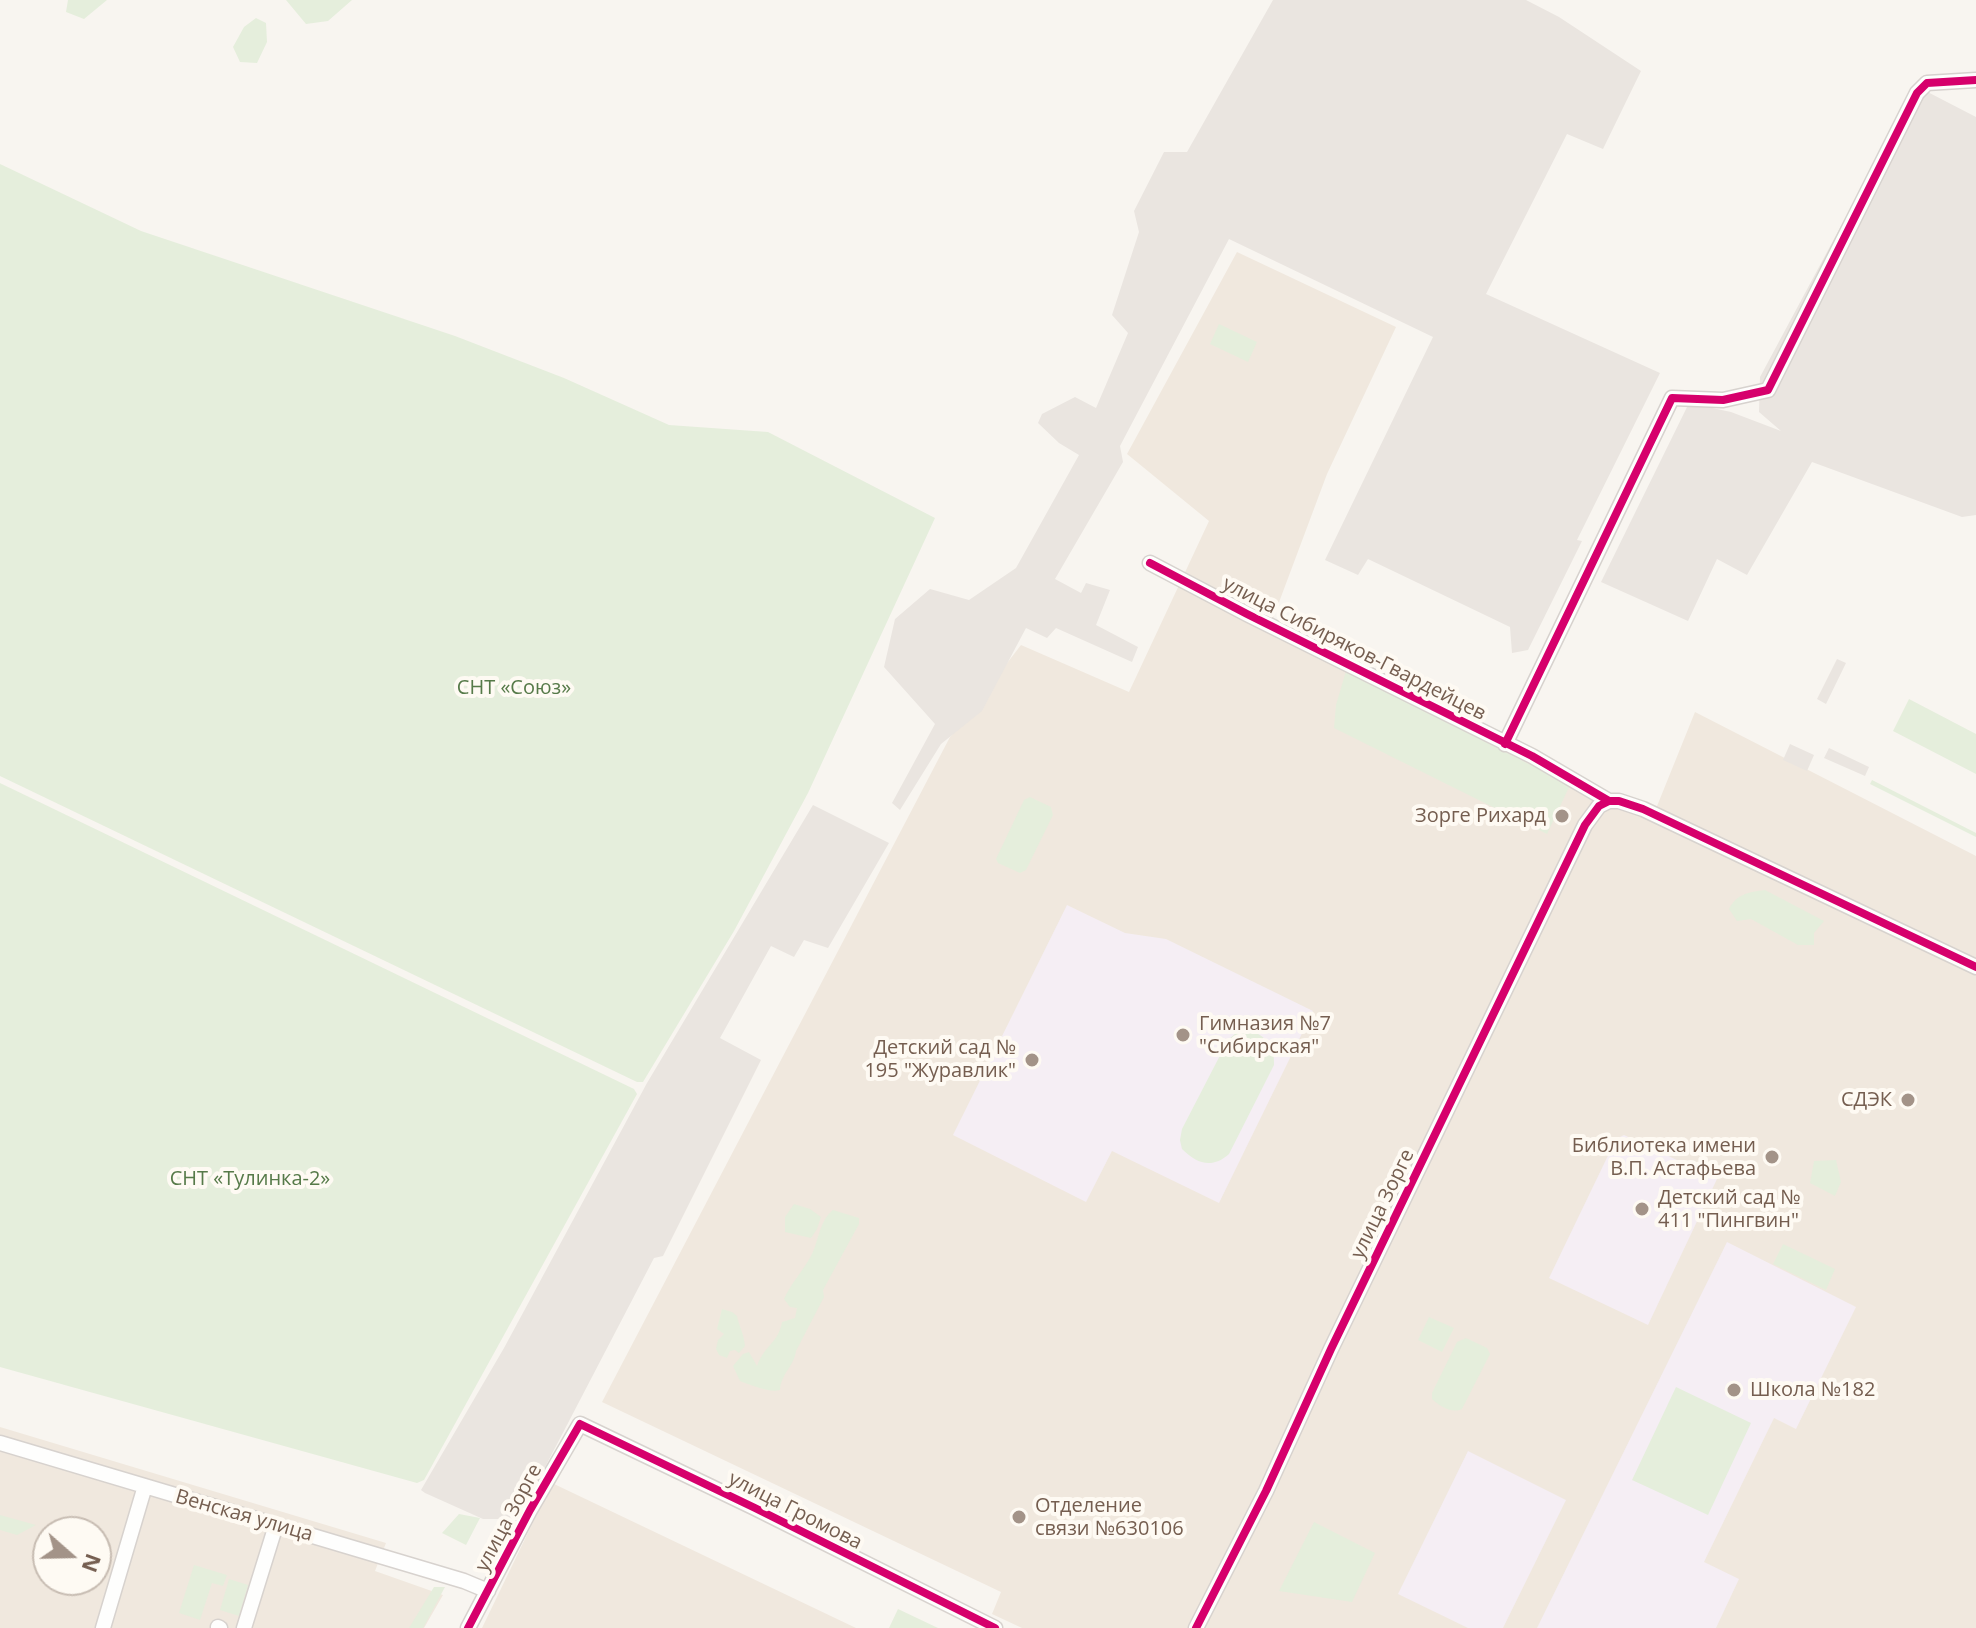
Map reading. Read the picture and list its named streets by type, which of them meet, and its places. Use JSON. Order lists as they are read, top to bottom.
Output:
{
  "streets": {
    "street": [
      "улица Сибиряков-Гвардейцев",
      "улица Зорге",
      "улица Громова",
      "Венская улица"
    ]
  },
  "crossings": [
    ["улица Сибиряков-Гвардейцев", "улица Зорге"],
    ["улица Зорге", "улица Громова"],
    ["улица Зорге", "Венская улица"]
  ],
  "parks": ["СНТ «Союз»", "СНТ «Тулинка-2»"],
  "places": [
    "Зорге Рихард",
    "Гимназия №7 \"Сибирская\"",
    "Детский сад № 195 \"Журавлик\"",
    "СДЭК",
    "Библиотека имени В.П. Астафьева",
    "Детский сад № 411 \"Пингвин\"",
    "Школа №182",
    "Отделение связи №630106"
  ],
  "north": "right"
}
